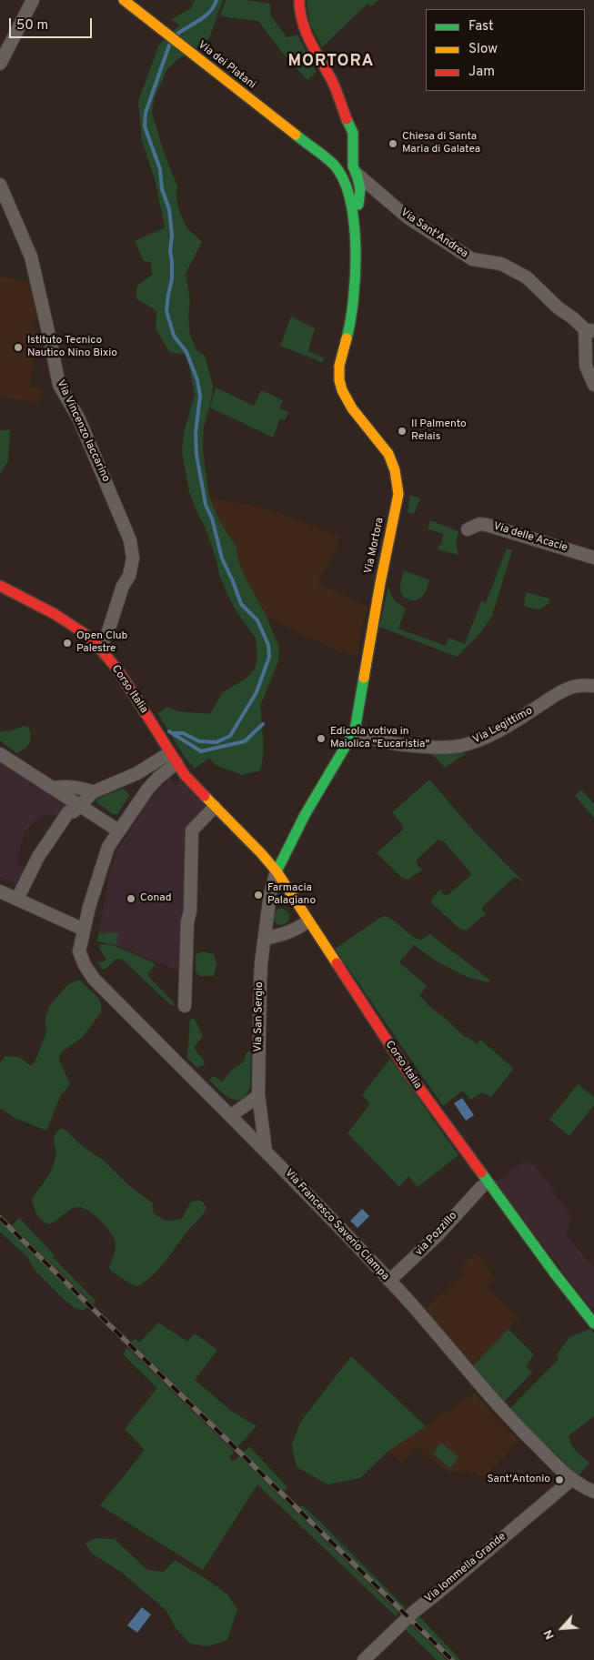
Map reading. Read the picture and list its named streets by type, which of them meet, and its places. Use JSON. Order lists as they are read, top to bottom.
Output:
{
  "streets": {
    "main road": ["Via dei Platani", "Via Mortora", "Corso Italia"],
    "street": [
      "Via Sant'Andrea",
      "Via Vincenzo Iaccarino",
      "Via delle Acacie",
      "Via Legittimo",
      "Via San Sergio",
      "Via Francesco Saverio Ciampa",
      "via Pozzillo",
      "Via Iommella Grande"
    ]
  },
  "crossings": [
    ["Via dei Platani", "Via Sant'Andrea"],
    ["Via Vincenzo Iaccarino", "Corso Italia"],
    ["Via Mortora", "Corso Italia"],
    ["Via Mortora", "Via Legittimo"],
    ["Via Mortora", "Via San Sergio"],
    ["Corso Italia", "Via San Sergio"],
    ["Via San Sergio", "Via Francesco Saverio Ciampa"],
    ["Via Francesco Saverio Ciampa", "via Pozzillo"],
    ["Via Francesco Saverio Ciampa", "Via Iommella Grande"]
  ],
  "districts": ["MORTORA"],
  "places": [
    "Chiesa di Santa Maria di Galatea",
    "Istituto Tecnico Nautico Nino Bixio",
    "Il Palmento Relais",
    "Open Club Palestre",
    "Edicola votiva in Maiolica \"Eucaristia\"",
    "Farmacia Palagiano",
    "Conad",
    "Sant'Antonio"
  ],
  "legend": ["Fast", "Slow", "Jam"],
  "scale_bar": "50 m",
  "north": "bottom left"
}
